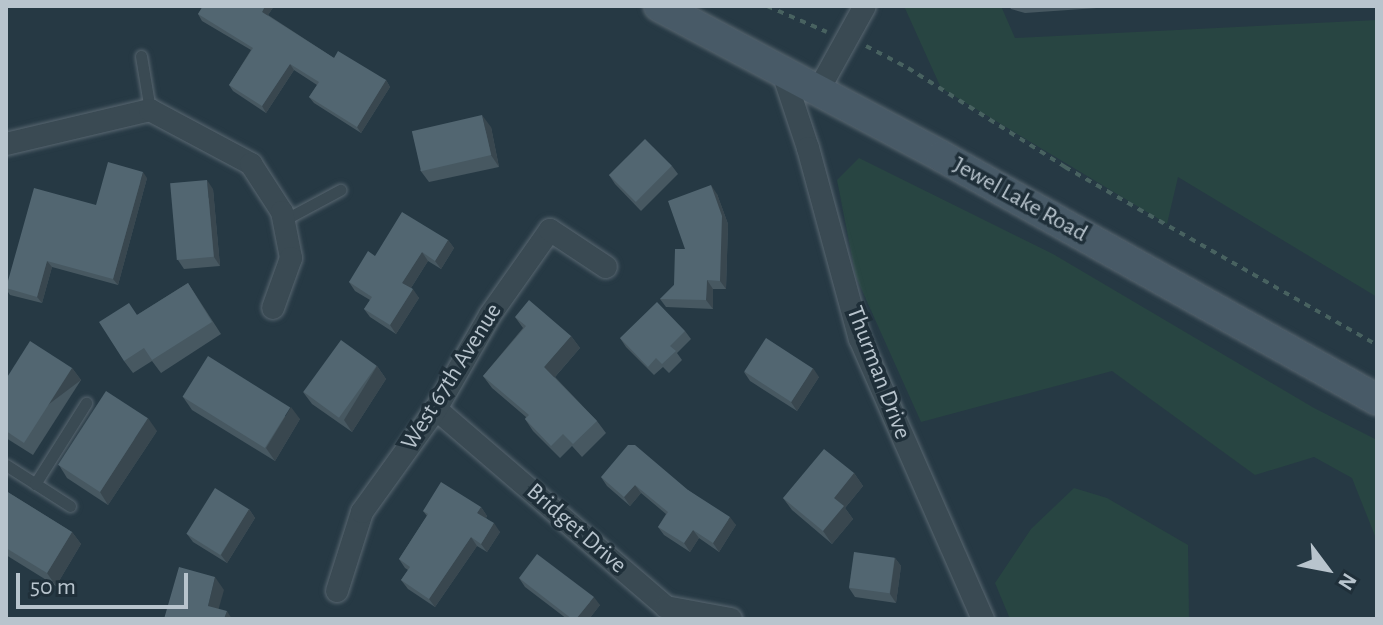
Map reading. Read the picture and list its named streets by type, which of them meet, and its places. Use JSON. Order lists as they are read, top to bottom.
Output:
{
  "streets": {
    "main road": ["Jewel Lake Road"],
    "street": ["Thurman Drive", "West 67th Avenue", "Bridget Drive"]
  },
  "crossings": [
    ["Jewel Lake Road", "Thurman Drive"],
    ["West 67th Avenue", "Bridget Drive"]
  ],
  "scale_bar": "50 m",
  "north": "bottom right"
}
